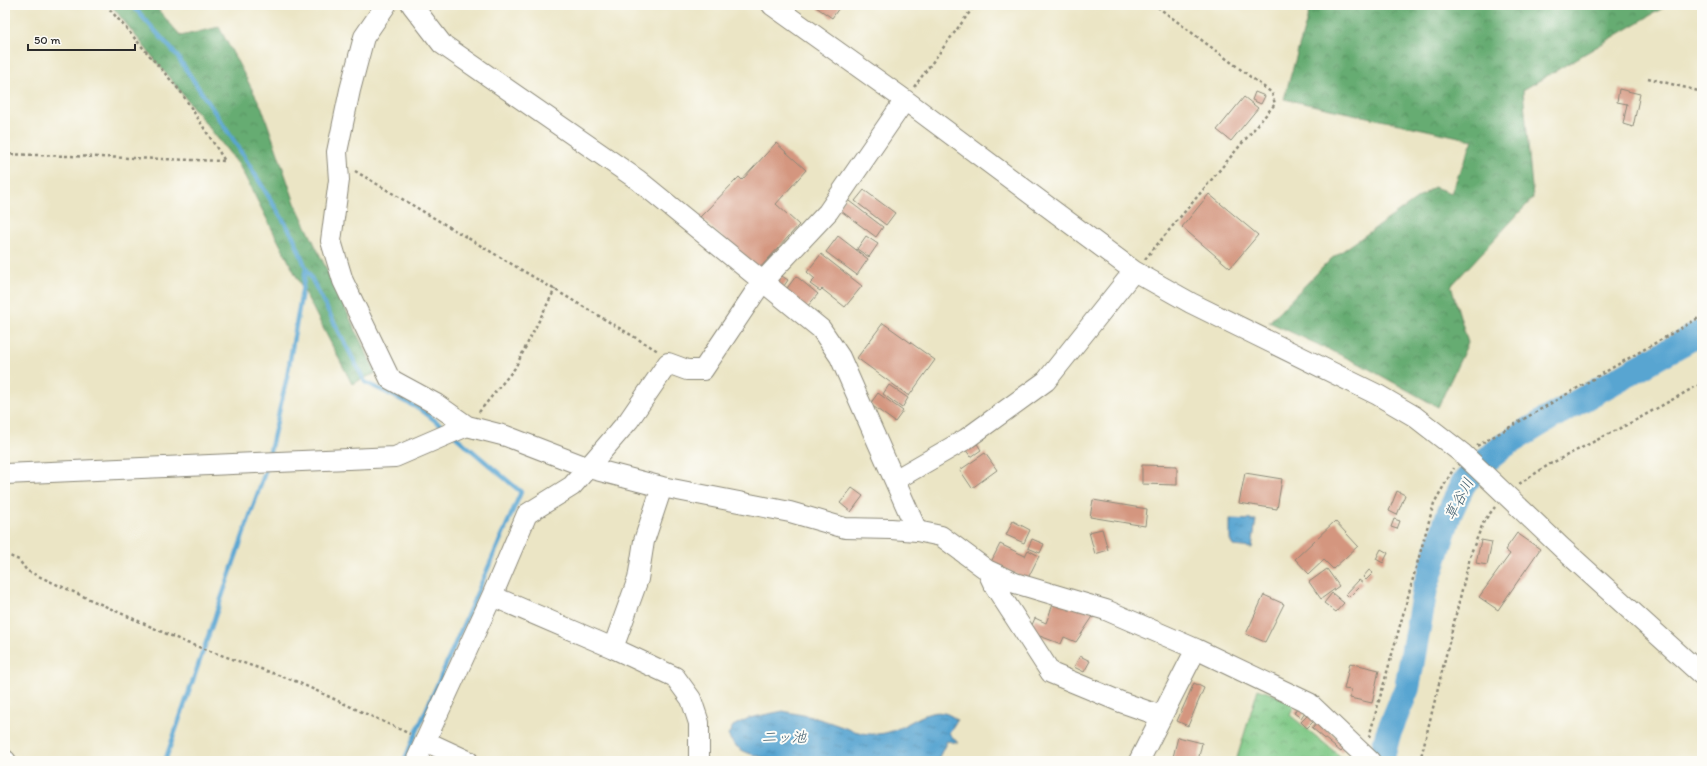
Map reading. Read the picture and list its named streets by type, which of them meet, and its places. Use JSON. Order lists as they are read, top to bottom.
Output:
{
  "water": ["草谷川", "二ッ池"],
  "scale_bar": "50 m"
}
